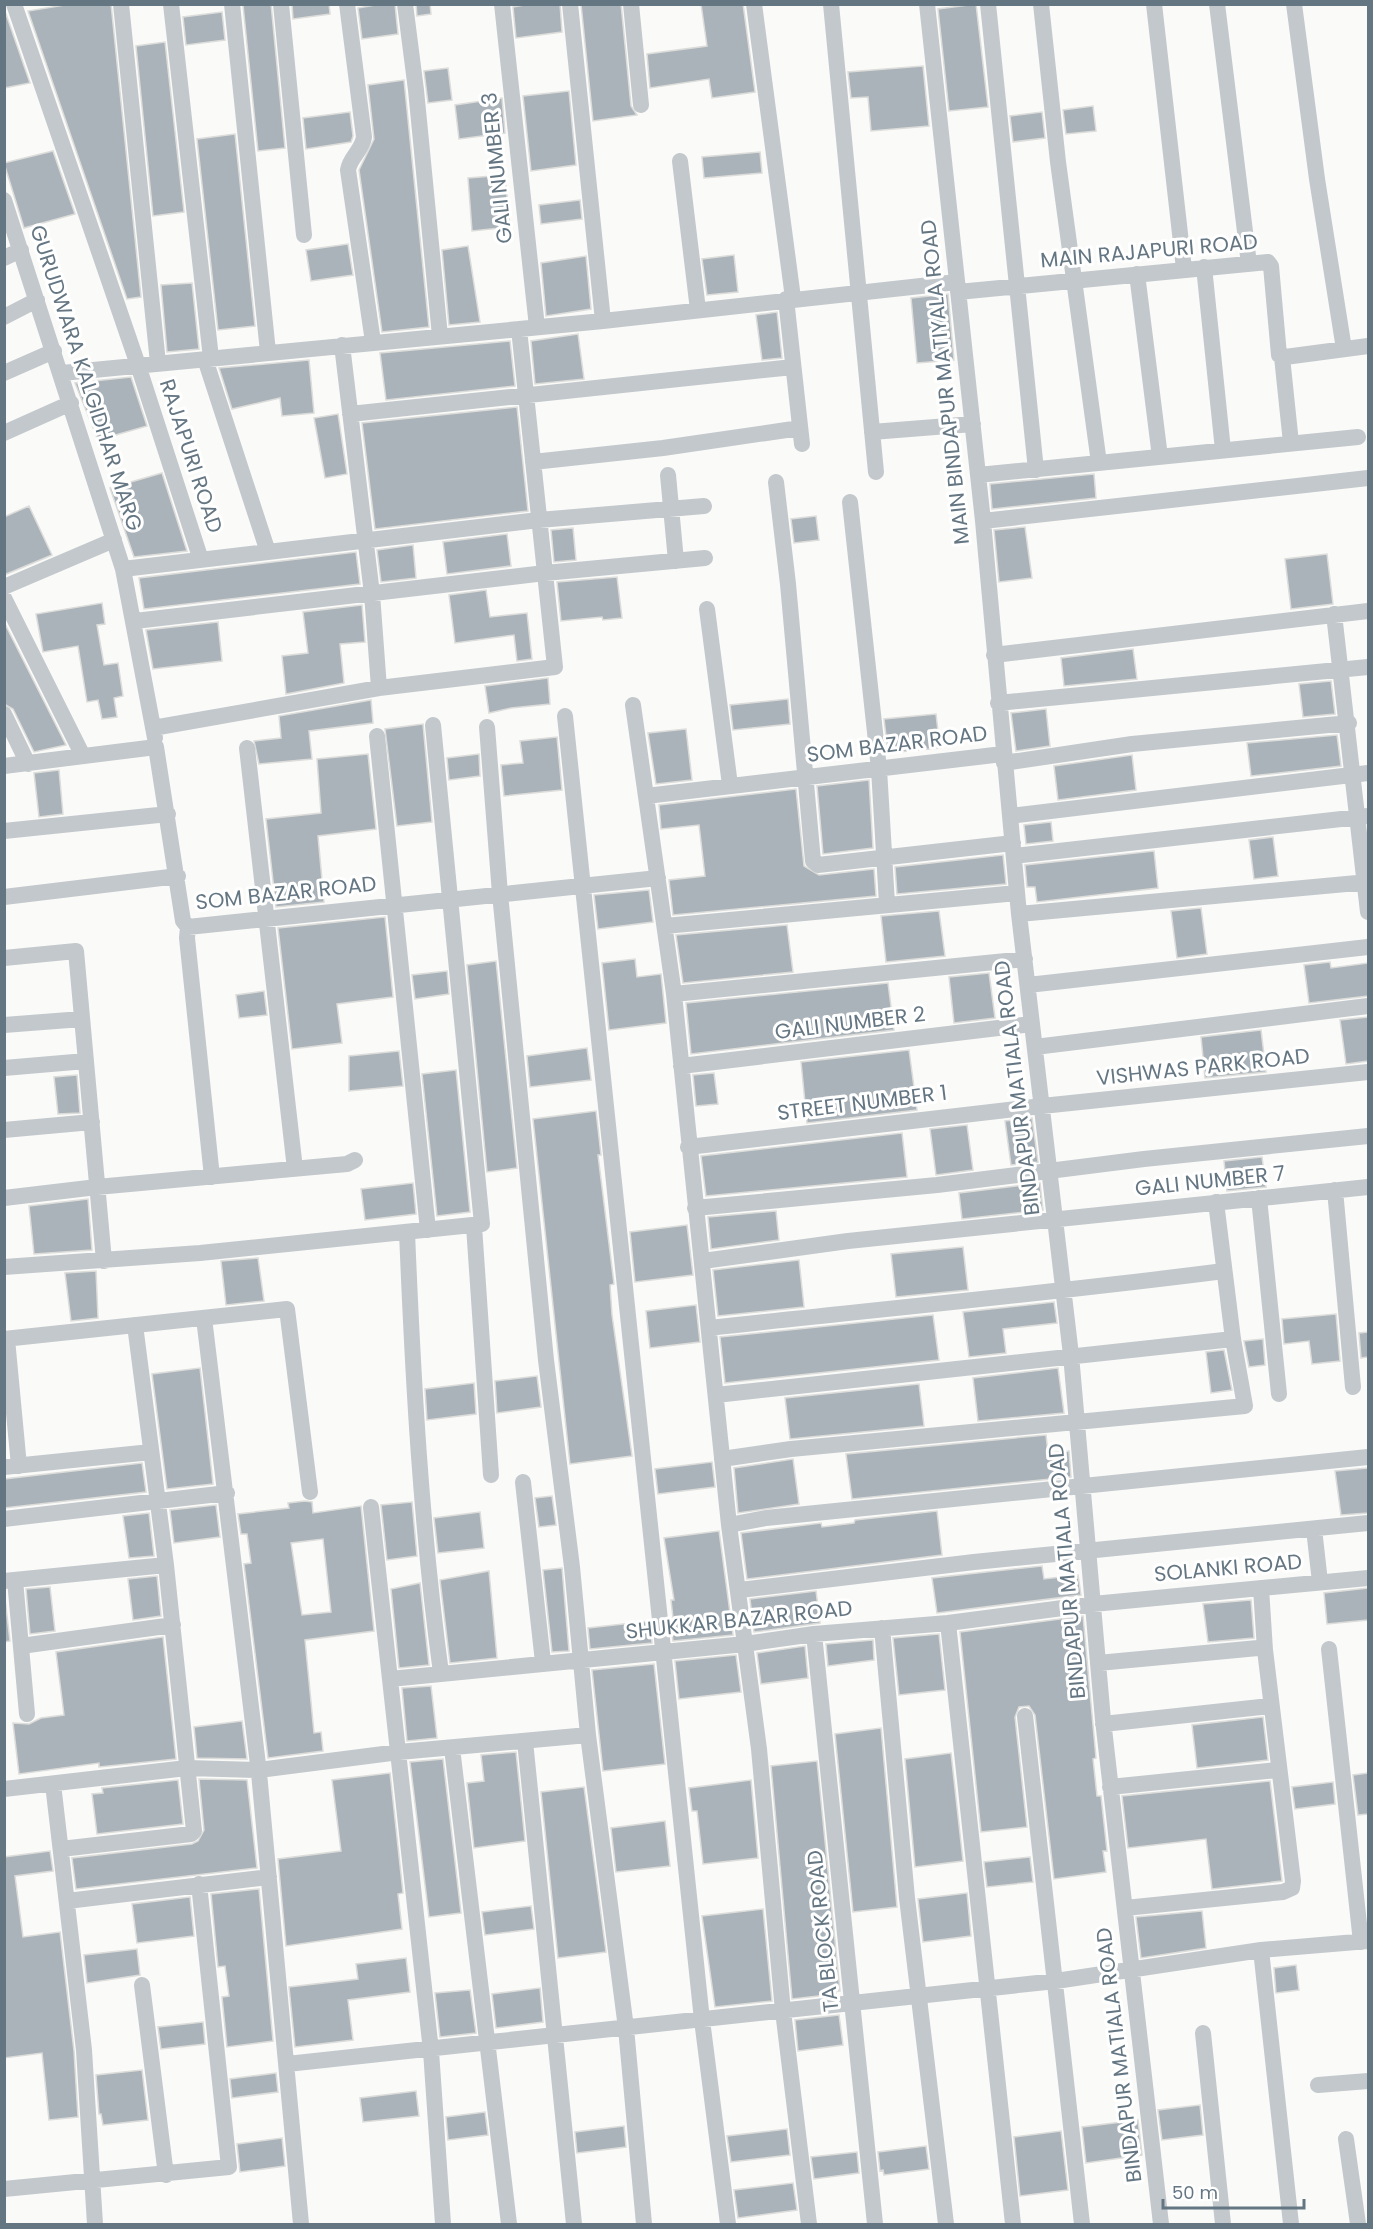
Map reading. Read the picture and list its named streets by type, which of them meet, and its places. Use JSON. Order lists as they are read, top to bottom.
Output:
{
  "streets": {
    "street": [
      "GALI NUMBER 3",
      "MAIN RAJAPURI ROAD",
      "GURUDWARA KALGIDHAR MARG",
      "MAIN BINDAPUR MATIYALA ROAD",
      "RAJAPURI ROAD",
      "SOM BAZAR ROAD",
      "GALI NUMBER 2",
      "VISHWAS PARK ROAD",
      "BINDAPUR MATIALA ROAD",
      "STREET NUMBER 1",
      "GALI NUMBER 7",
      "SOLANKI ROAD",
      "SHUKKAR BAZAR ROAD",
      "TA BLOCK ROAD"
    ]
  },
  "crossings": [
    ["GALI NUMBER 3", "MAIN RAJAPURI ROAD"],
    ["MAIN RAJAPURI ROAD", "GURUDWARA KALGIDHAR MARG"],
    ["MAIN RAJAPURI ROAD", "MAIN BINDAPUR MATIYALA ROAD"],
    ["MAIN RAJAPURI ROAD", "RAJAPURI ROAD"],
    ["GURUDWARA KALGIDHAR MARG", "SOM BAZAR ROAD"],
    ["MAIN BINDAPUR MATIYALA ROAD", "SOM BAZAR ROAD"],
    ["SOM BAZAR ROAD", "BINDAPUR MATIALA ROAD"],
    ["GALI NUMBER 2", "BINDAPUR MATIALA ROAD"],
    ["VISHWAS PARK ROAD", "BINDAPUR MATIALA ROAD"],
    ["VISHWAS PARK ROAD", "STREET NUMBER 1"],
    ["BINDAPUR MATIALA ROAD", "STREET NUMBER 1"],
    ["BINDAPUR MATIALA ROAD", "GALI NUMBER 7"],
    ["BINDAPUR MATIALA ROAD", "SOLANKI ROAD"],
    ["BINDAPUR MATIALA ROAD", "SHUKKAR BAZAR ROAD"],
    ["SOLANKI ROAD", "SHUKKAR BAZAR ROAD"],
    ["SHUKKAR BAZAR ROAD", "TA BLOCK ROAD"]
  ],
  "scale_bar": "50 m"
}
